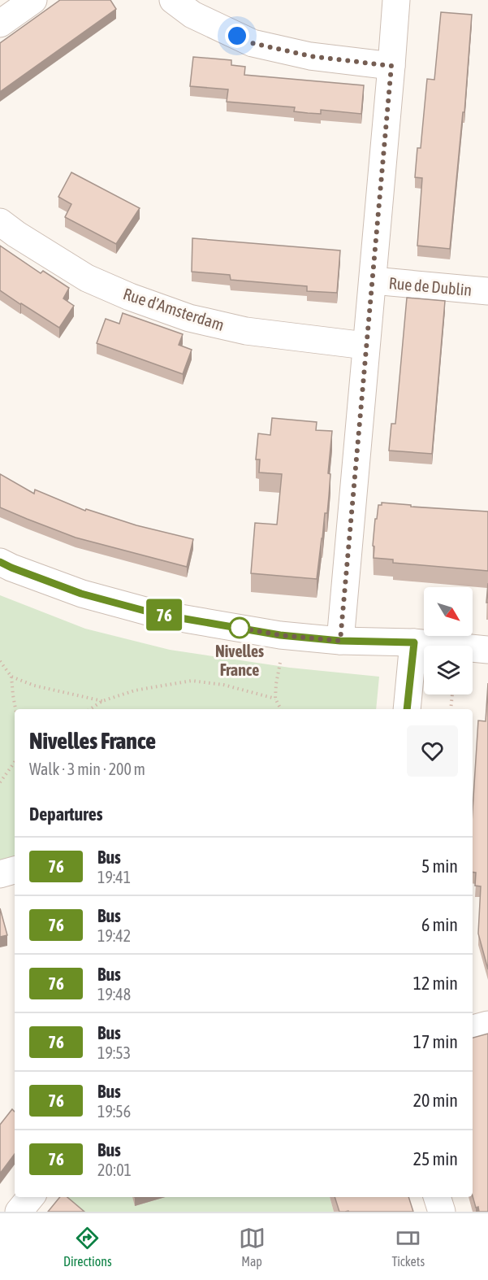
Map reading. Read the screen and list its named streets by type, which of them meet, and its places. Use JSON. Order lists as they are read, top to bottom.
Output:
{
  "streets": {
    "street": ["Rue de Dublin", "Rue d'Amsterdam"]
  },
  "places": ["Nivelles France"],
  "lines": ["bus line 76"],
  "north": "bottom right",
  "page": {
    "on_map": "76",
    "heading": [
      ["Nivelles France", "Walk · 3 min · 200 m"],
      "Departures"
    ],
    "list": [
      {
        "mark": "76",
        "name": "Bus",
        "note": "19:41",
        "value": "5 min"
      },
      {
        "mark": "76",
        "name": "Bus",
        "note": "19:42",
        "value": "6 min"
      },
      {
        "mark": "76",
        "name": "Bus",
        "note": "19:48",
        "value": "12 min"
      },
      {
        "mark": "76",
        "name": "Bus",
        "note": "19:53",
        "value": "17 min"
      },
      {
        "mark": "76",
        "name": "Bus",
        "note": "19:56",
        "value": "20 min"
      },
      {
        "mark": "76",
        "name": "Bus",
        "note": "20:01",
        "value": "25 min"
      }
    ],
    "tabs": ["Directions", "Map", "Tickets"]
  }
}
